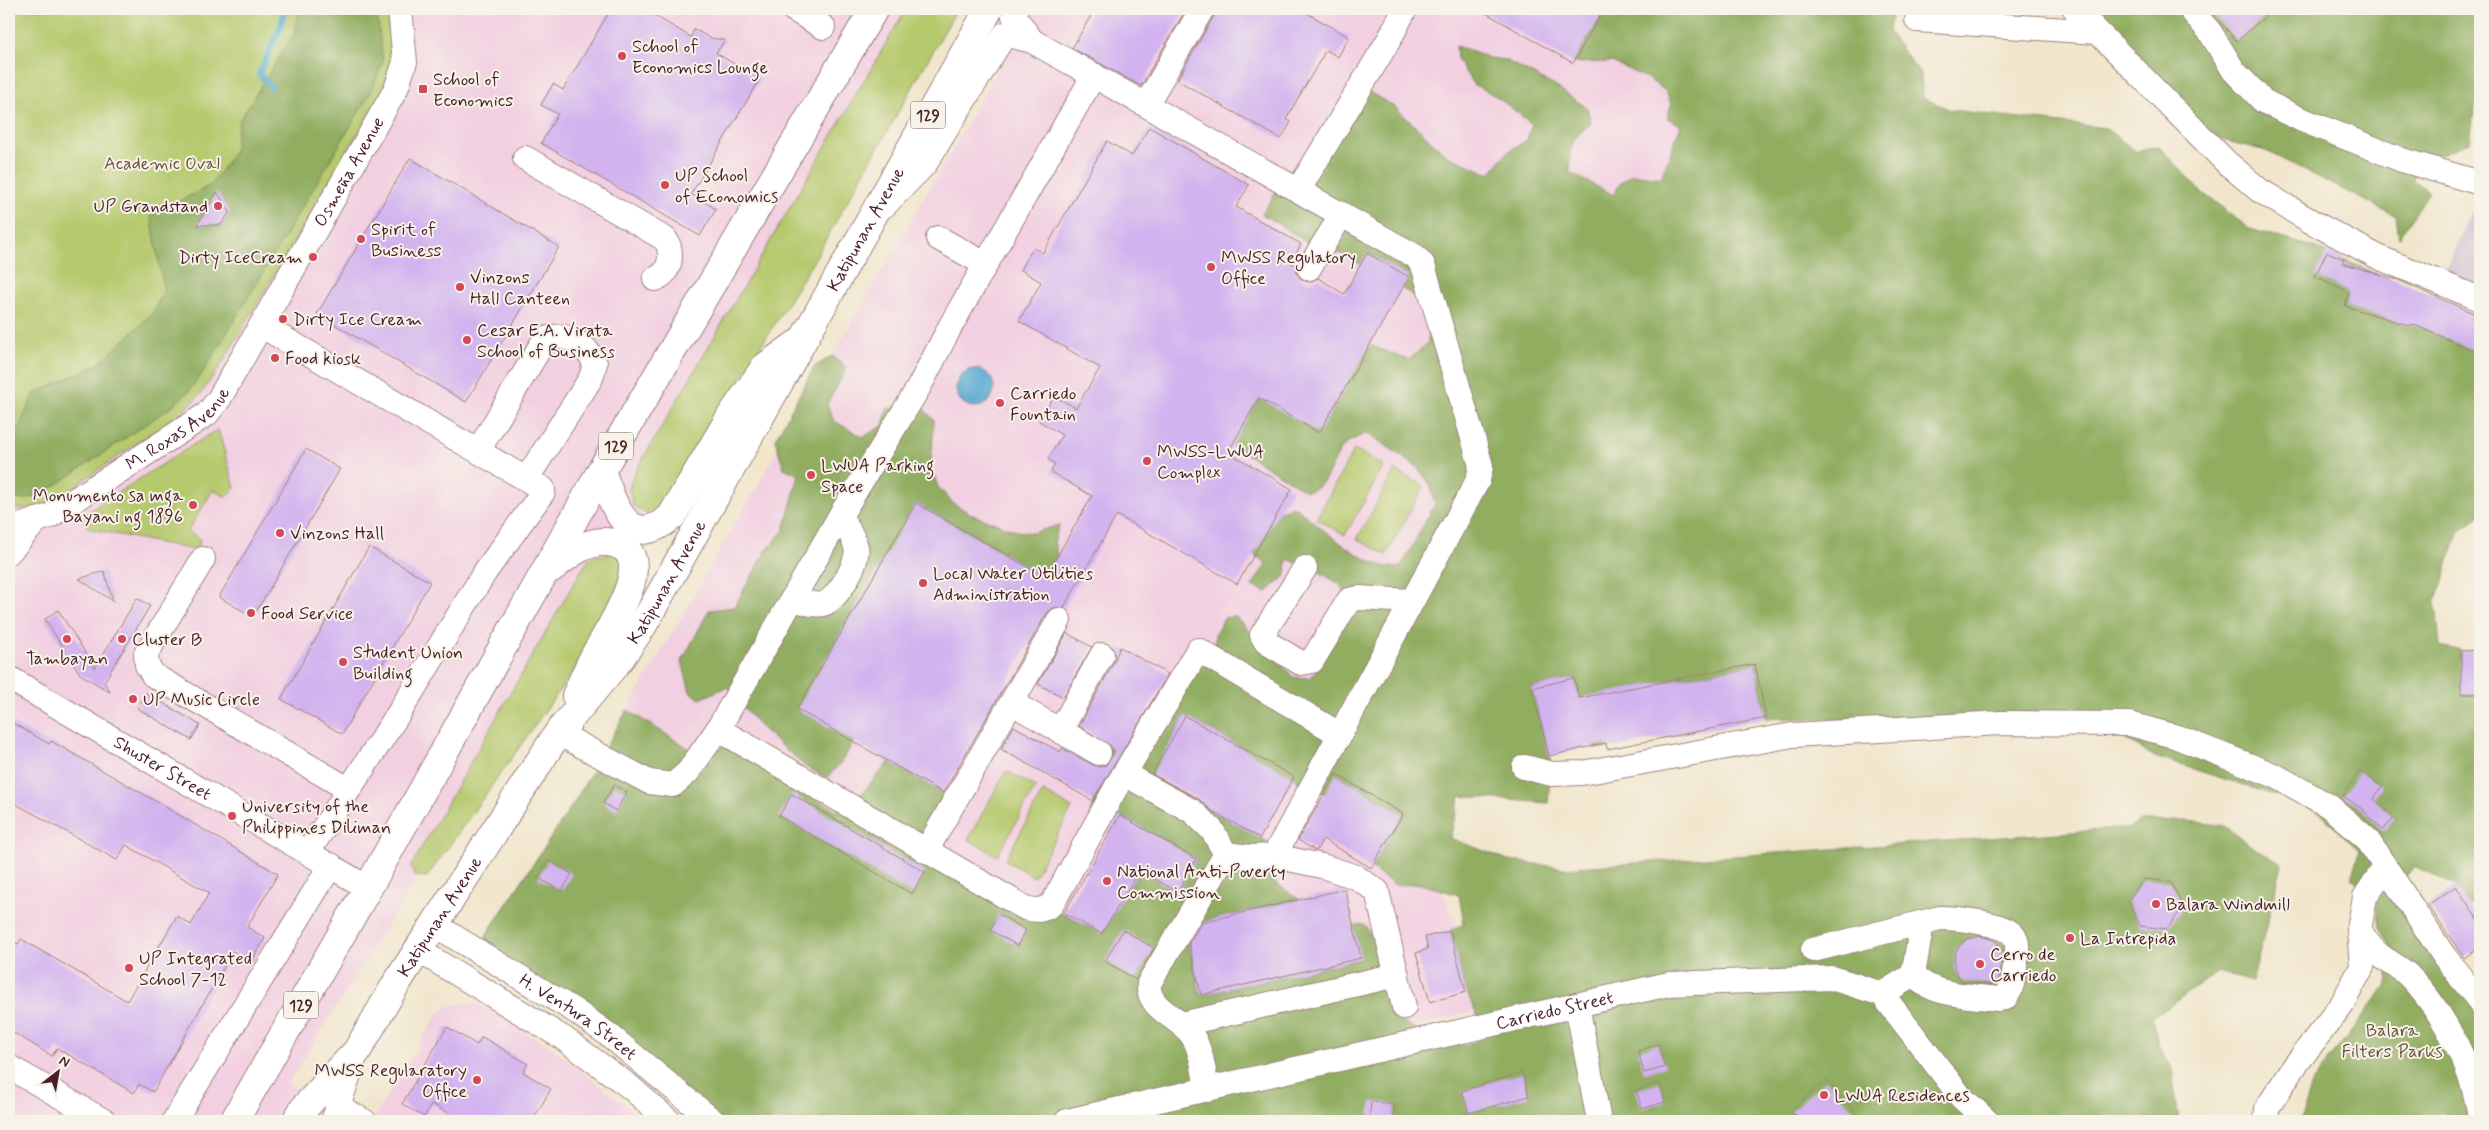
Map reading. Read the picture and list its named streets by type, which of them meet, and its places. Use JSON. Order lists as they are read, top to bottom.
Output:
{
  "streets": {
    "main road": ["129", "Katipunan Avenue"],
    "street": [
      "Osmeña Avenue",
      "M. Roxas Avenue",
      "Shuster Street",
      "Carriedo Street",
      "H. Ventura Street"
    ]
  },
  "crossings": [
    ["129", "Shuster Street"],
    ["Osmeña Avenue", "M. Roxas Avenue"],
    ["Katipunan Avenue", "H. Ventura Street"]
  ],
  "parks": ["Academic Oval", "Balara Filters Parks"],
  "places": {
    "other": [
      "School of Economics Lounge",
      "UP School of Economics",
      "UP Grandstand",
      "Spirit of Business",
      "Dirty IceCream",
      "MWSS Regulatory Office",
      "Vinzons Hall Canteen",
      "Dirty Ice Cream",
      "Cesar E.A. Virata School of Business",
      "Food kiosk",
      "Carriedo Fountain",
      "MWSS-LWUA Complex",
      "LWUA Parking Space",
      "Monumento sa mga Bayani ng 1896",
      "Vinzons Hall",
      "Local Water Utilities Administration",
      "Food Service",
      "Tambayan",
      "Cluster B",
      "Student Union Building",
      "UP Music Circle",
      "University of the Philippines Diliman",
      "National Anti-Poverty Commission",
      "Balara Windmill",
      "La Intrepida",
      "Cerro de Carriedo",
      "UP Integrated School 7-12",
      "MWSS Regularatory Office",
      "LWUA Residences"
    ],
    "transit": ["School of Economics"]
  },
  "north": "top right"
}
